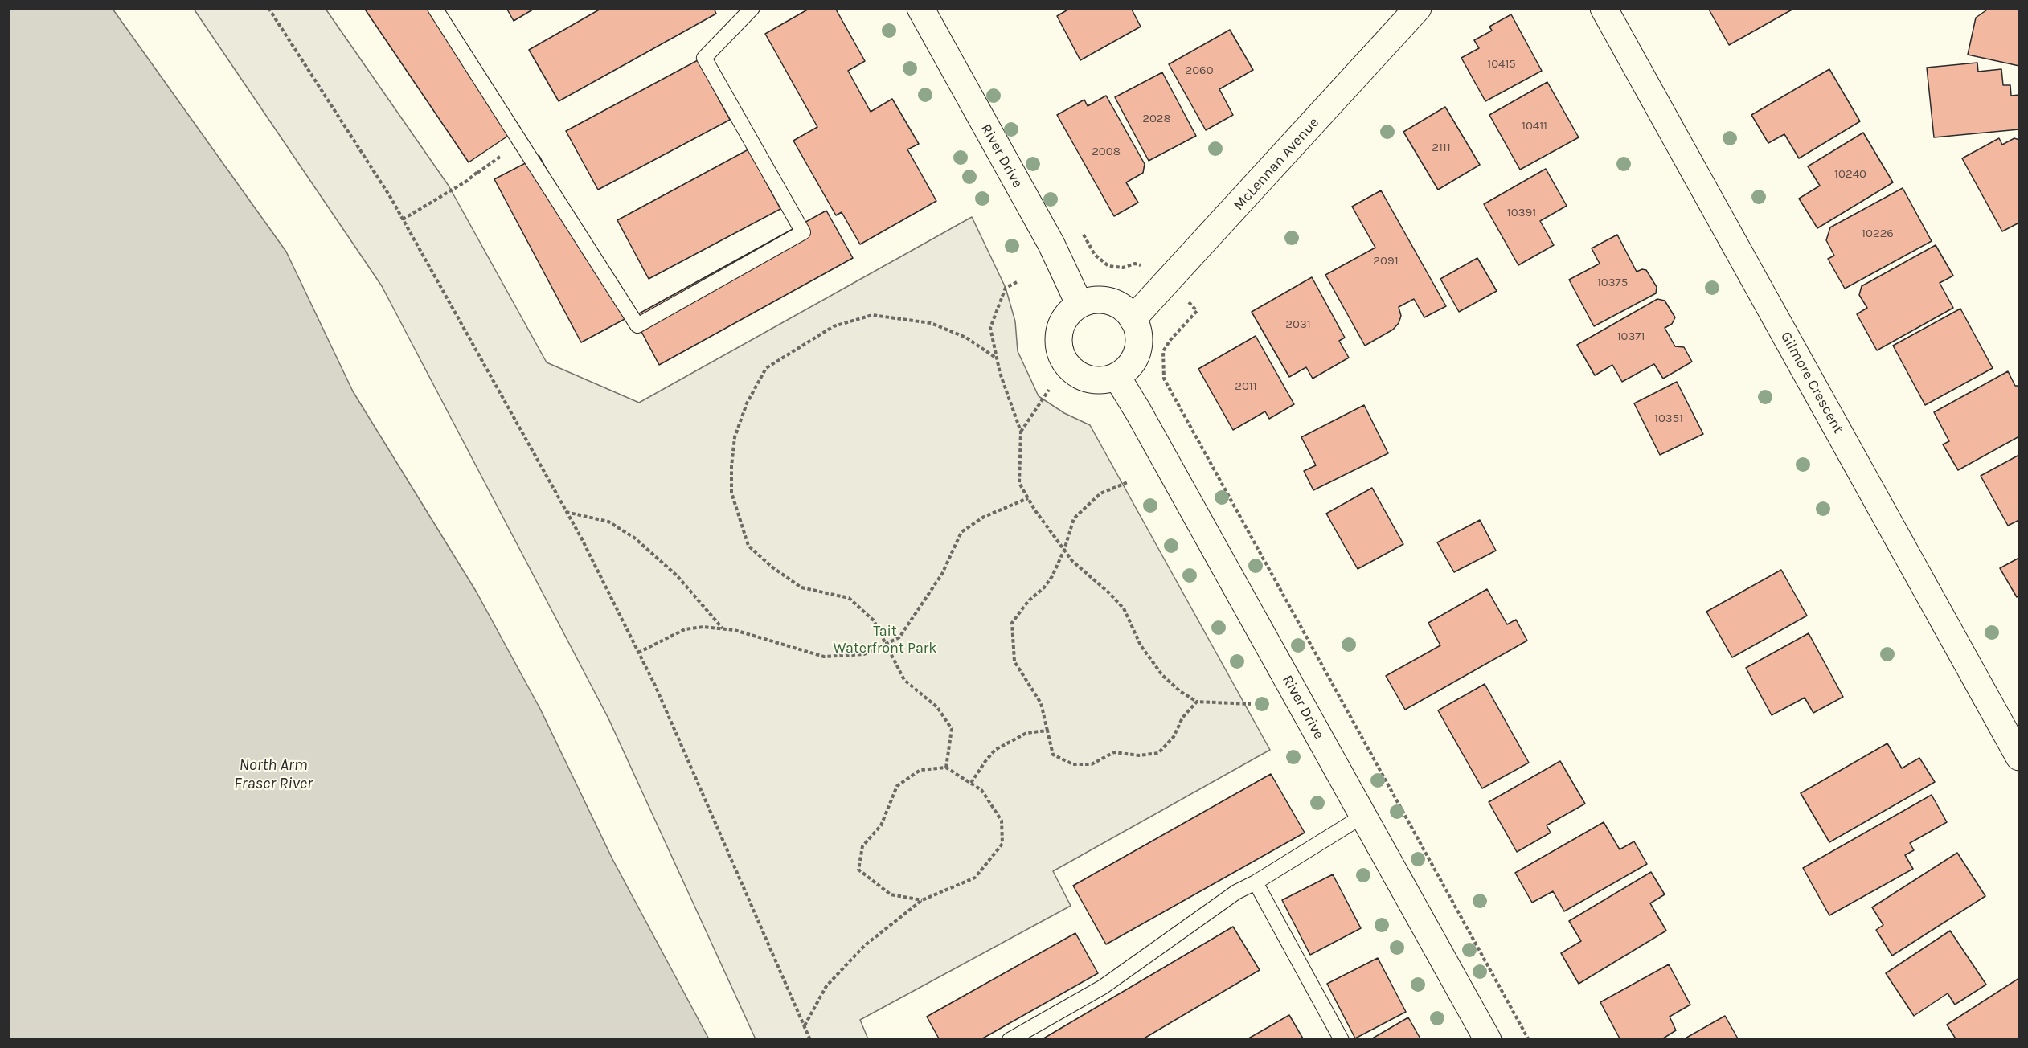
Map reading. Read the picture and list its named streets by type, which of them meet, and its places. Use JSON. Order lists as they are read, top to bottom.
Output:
{
  "streets": {
    "street": ["River Drive", "McLennan Avenue", "Gilmore Crescent"]
  },
  "crossings": [
    ["River Drive", "McLennan Avenue"]
  ],
  "water": ["North Arm Fraser River"],
  "parks": ["Tait Waterfront Park"],
  "house_numbers": [
    "10415",
    "2060",
    "2028",
    "10411",
    "2111",
    "2008",
    "10240",
    "10391",
    "10226",
    "2091",
    "10375",
    "2031",
    "10371",
    "2011",
    "10351"
  ]
}
